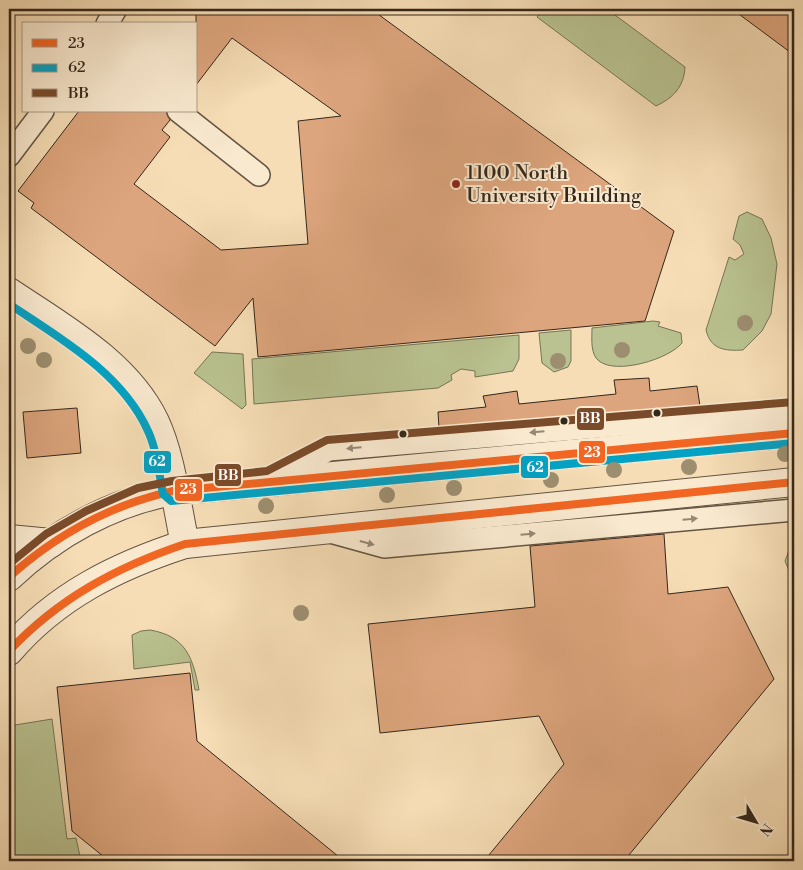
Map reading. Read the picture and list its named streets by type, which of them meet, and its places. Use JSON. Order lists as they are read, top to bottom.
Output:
{
  "places": ["1100 North University Building"],
  "lines": ["transit line 62", "transit line BB", "transit line 23"],
  "legend": ["23", "62", "BB"],
  "north": "bottom right"
}
